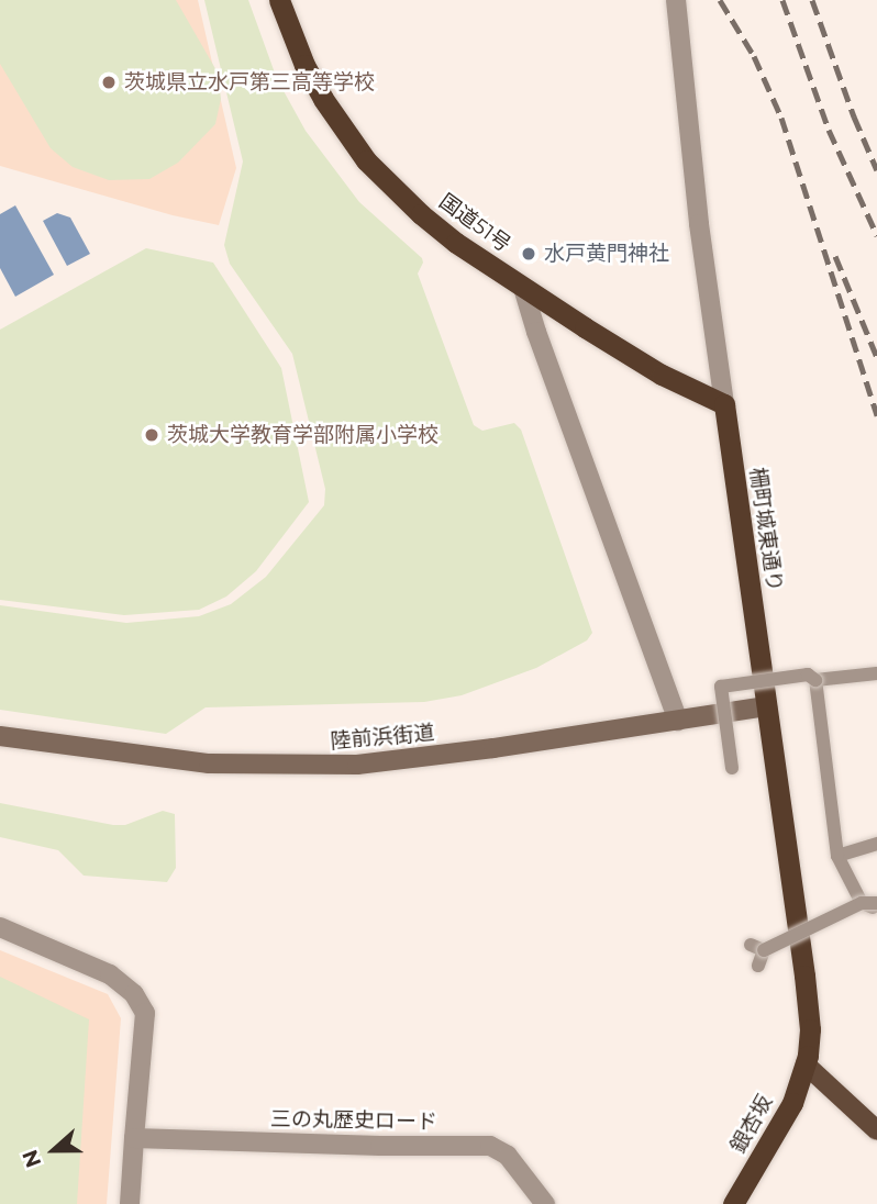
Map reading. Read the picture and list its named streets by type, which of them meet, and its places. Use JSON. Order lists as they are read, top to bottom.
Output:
{
  "streets": {
    "highway": ["国道51号", "柵町城東通り", "銀杏坂"],
    "main road": ["陸前浜街道"],
    "street": ["三の丸歴史ロード"]
  },
  "crossings": [
    ["国道51号", "柵町城東通り"],
    ["柵町城東通り", "陸前浜街道"],
    ["柵町城東通り", "銀杏坂"]
  ],
  "places": ["茨城県立水戸第三高等学校", "水戸黄門神社", "茨城大学教育学部附属小学校"],
  "north": "left"
}
